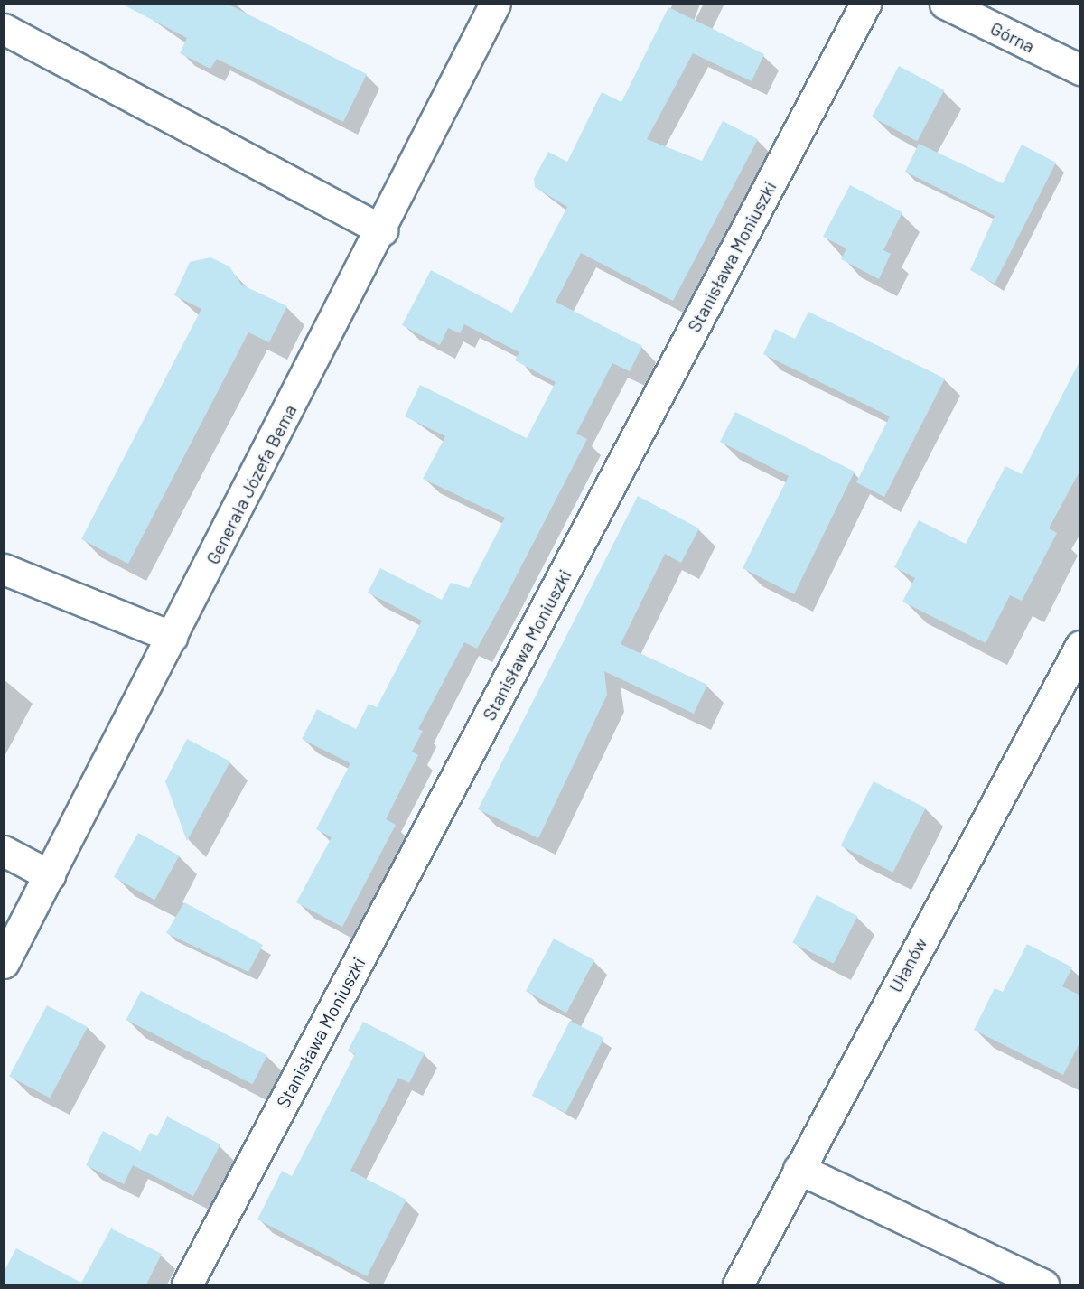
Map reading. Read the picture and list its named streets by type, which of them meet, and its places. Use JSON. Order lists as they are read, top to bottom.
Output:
{
  "streets": {
    "street": [
      "Górna",
      "Stanisława Moniuszki",
      "Generała Józefa Bema",
      "Ułanów"
    ]
  }
}
